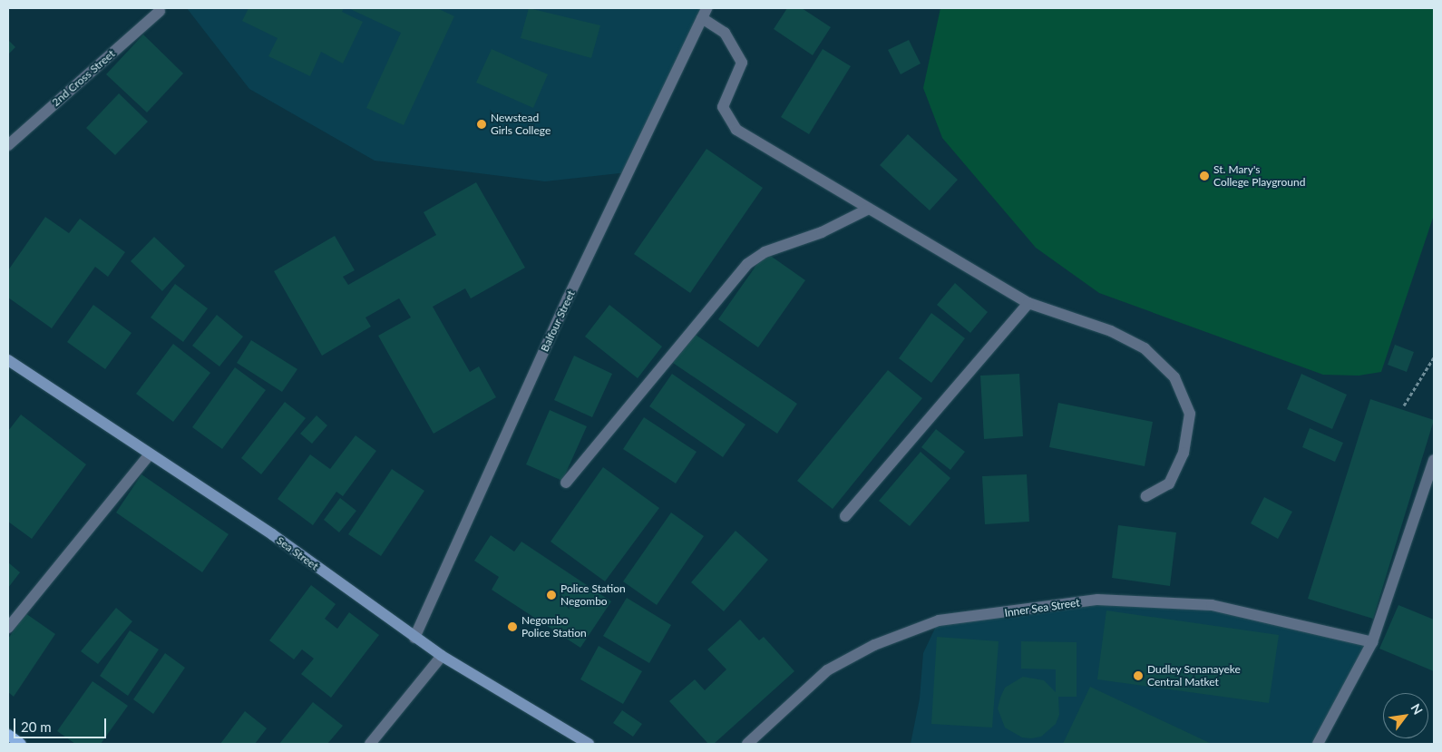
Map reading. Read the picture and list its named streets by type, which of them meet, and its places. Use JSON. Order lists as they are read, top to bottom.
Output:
{
  "streets": {
    "street": [
      "2nd Cross Street",
      "Balfour Street",
      "Sea Street",
      "Inner Sea Street"
    ]
  },
  "crossings": [
    ["Balfour Street", "Sea Street"]
  ],
  "places": [
    "Newstead Girls College",
    "St. Mary's College Playground",
    "Police Station Negombo",
    "Negombo Police Station",
    "Dudley Senanayeke Central Matket"
  ],
  "scale_bar": "20 m",
  "north": "top right"
}
